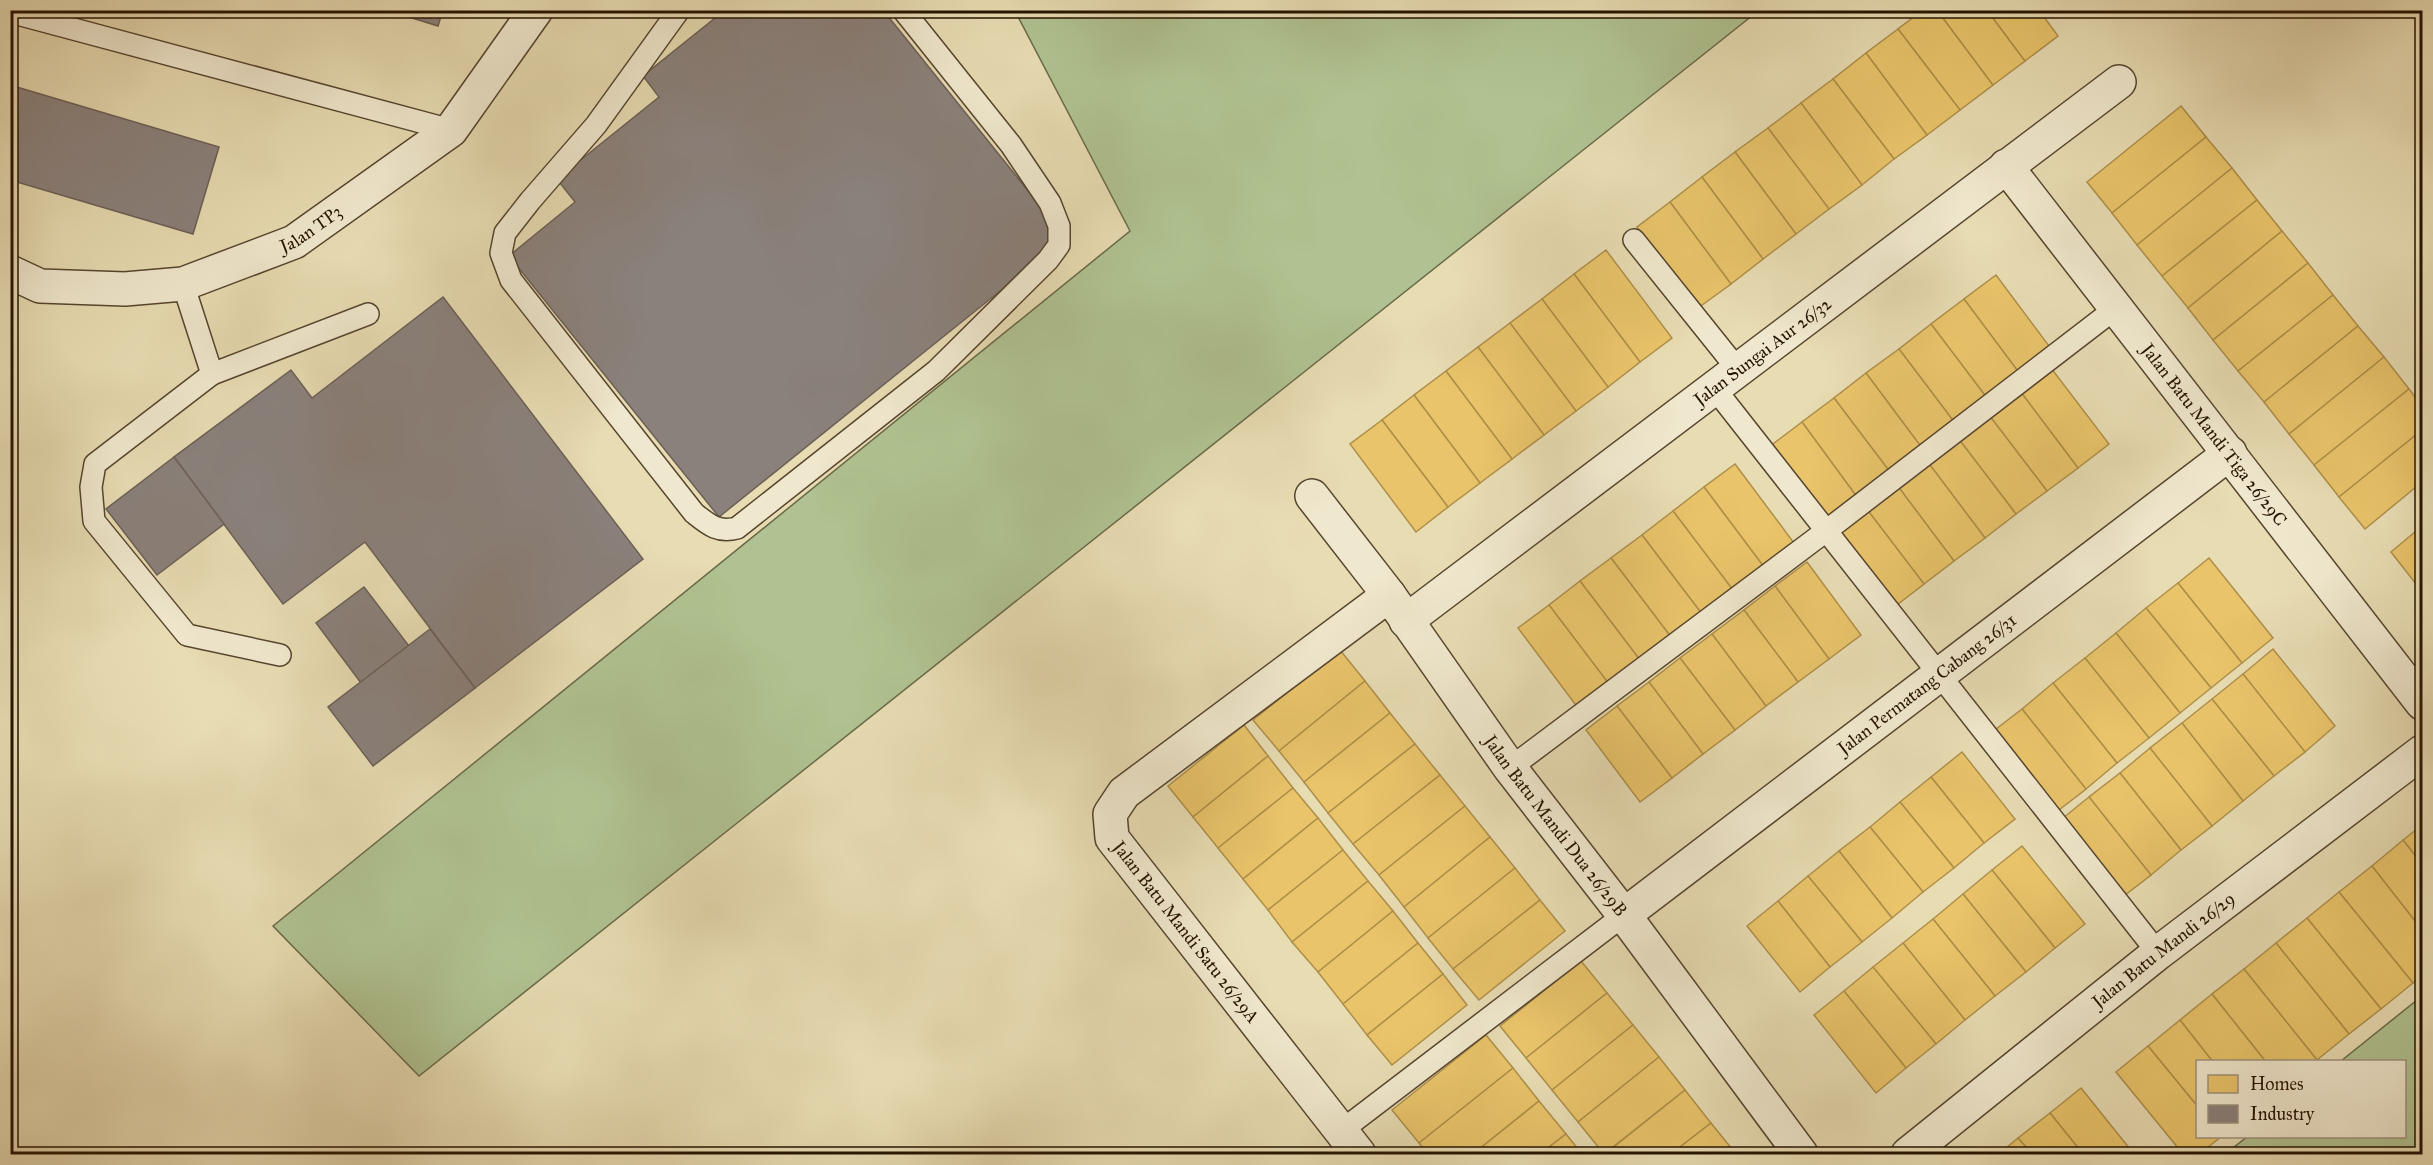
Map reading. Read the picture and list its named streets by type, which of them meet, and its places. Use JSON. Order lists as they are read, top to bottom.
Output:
{
  "streets": {
    "street": [
      "Jalan TP3",
      "Jalan Sungai Aur 26/32",
      "Jalan Batu Mandi Tiga 26/29C",
      "Jalan Permatang Cabang 26/31",
      "Jalan Batu Mandi Dua 26/29B",
      "Jalan Batu Mandi Satu 26/29A",
      "Jalan Batu Mandi 26/29"
    ]
  },
  "crossings": [
    ["Jalan Sungai Aur 26/32", "Jalan Batu Mandi Tiga 26/29C"],
    ["Jalan Sungai Aur 26/32", "Jalan Batu Mandi Dua 26/29B"],
    ["Jalan Sungai Aur 26/32", "Jalan Batu Mandi Satu 26/29A"],
    ["Jalan Batu Mandi Tiga 26/29C", "Jalan Permatang Cabang 26/31"],
    ["Jalan Permatang Cabang 26/31", "Jalan Batu Mandi Dua 26/29B"],
    ["Jalan Batu Mandi Dua 26/29B", "Jalan Batu Mandi Satu 26/29A"]
  ],
  "legend": ["Homes", "Industry"]
}
